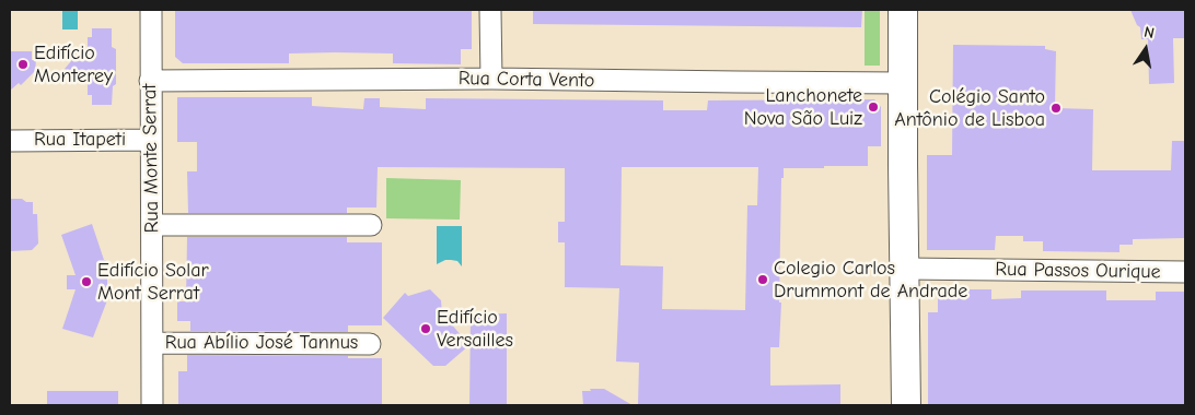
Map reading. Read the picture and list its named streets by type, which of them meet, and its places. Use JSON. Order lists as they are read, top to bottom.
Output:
{
  "streets": {
    "street": [
      "Rua Corta Vento",
      "Rua Itapeti",
      "Rua Monte Serrat",
      "Rua Passos Ourique",
      "Rua Abílio José Tannus"
    ]
  },
  "crossings": [
    ["Rua Corta Vento", "Rua Monte Serrat"],
    ["Rua Itapeti", "Rua Monte Serrat"],
    ["Rua Monte Serrat", "Rua Abílio José Tannus"]
  ],
  "places": [
    "Edifício Monterey",
    "Lanchonete Nova São Luiz",
    "Colégio Santo Antônio de Lisboa",
    "Colegio Carlos Drummont de Andrade",
    "Edifício Solar Mont Serrat",
    "Edifício Versailles"
  ],
  "north": "top"
}
